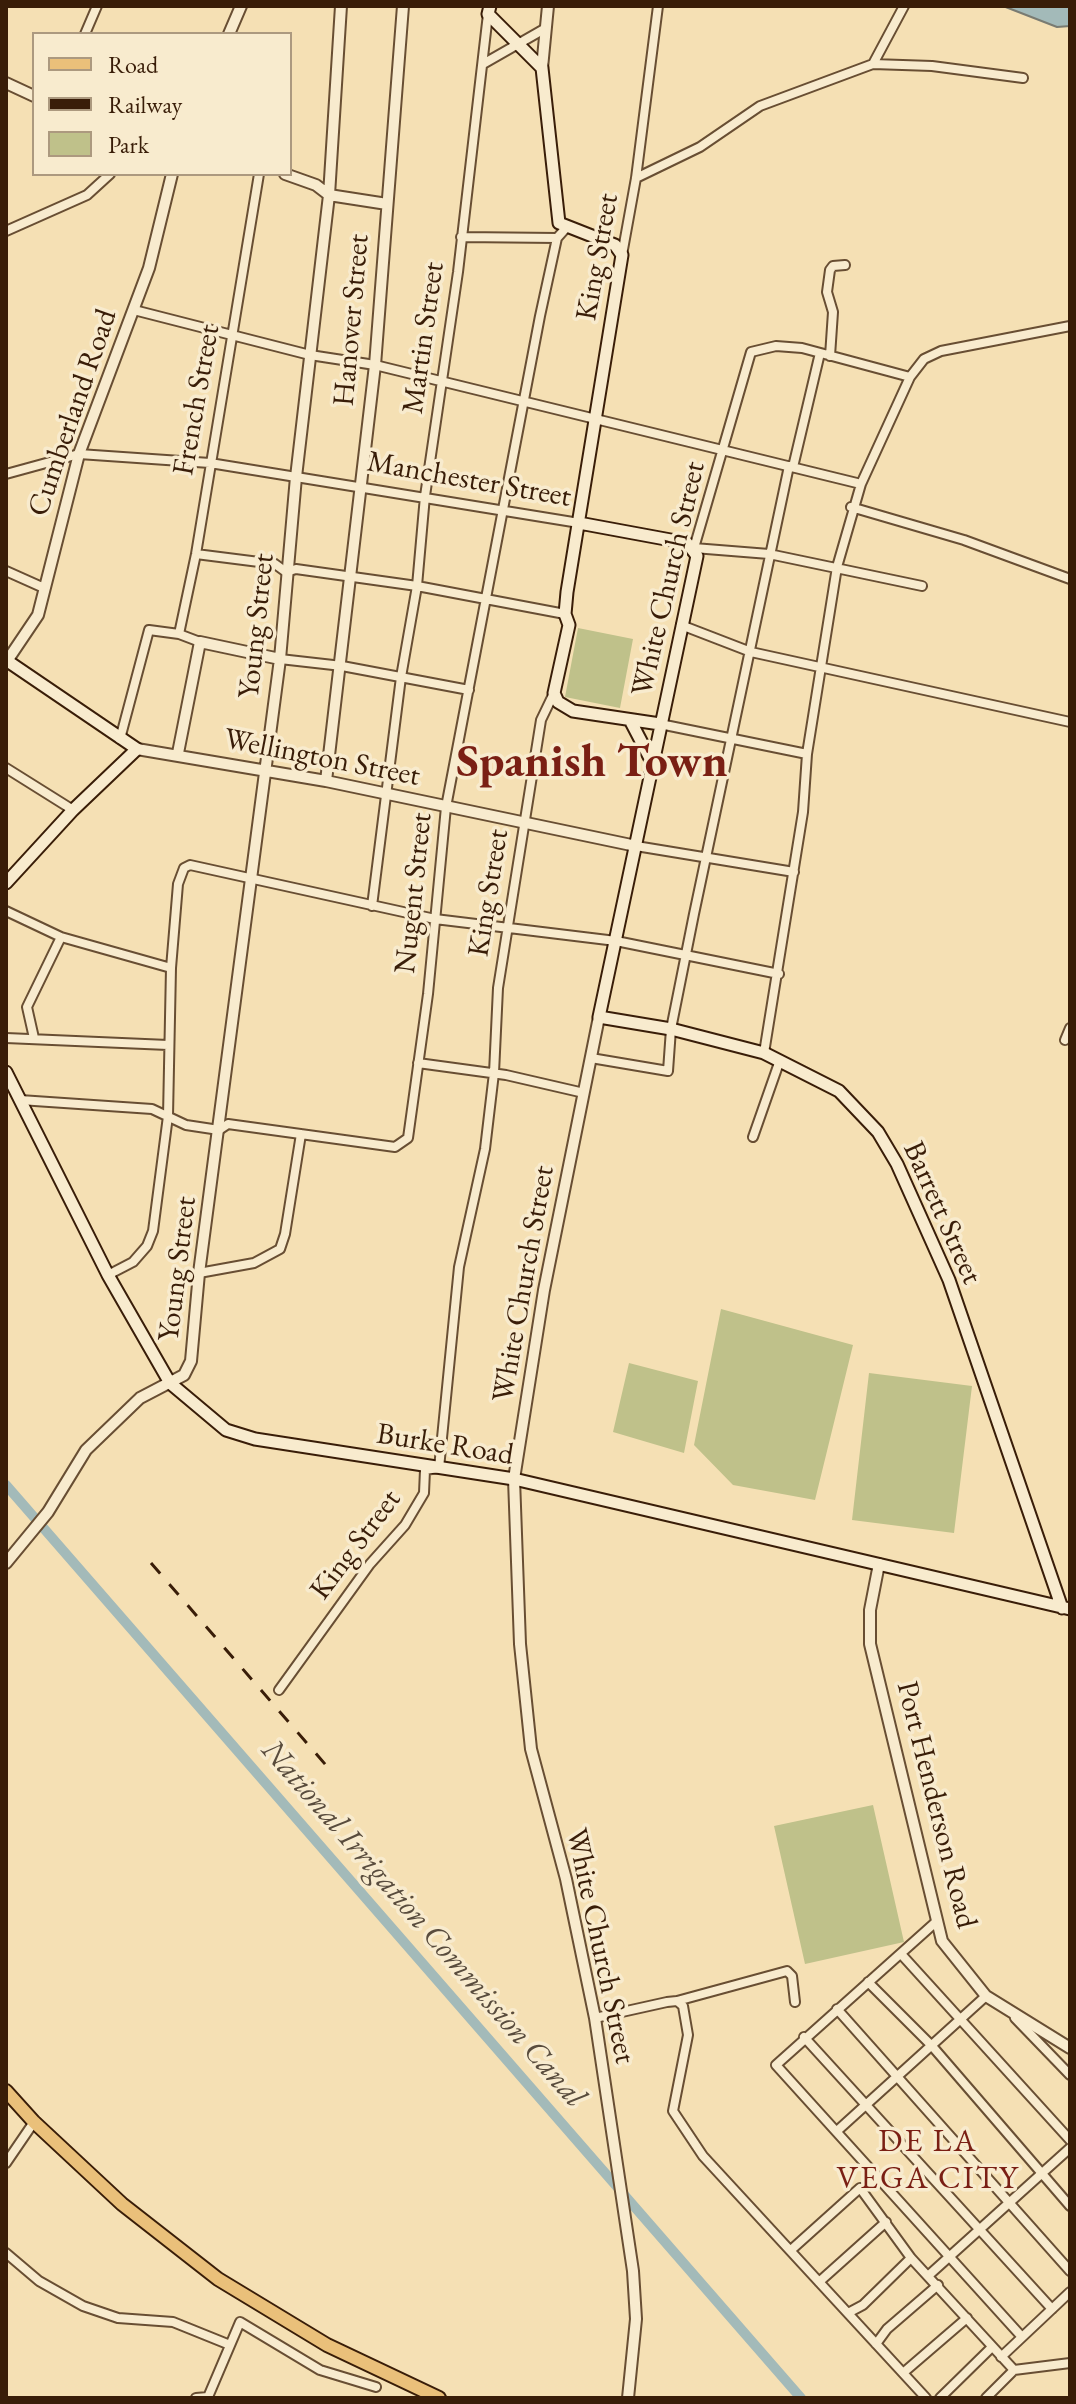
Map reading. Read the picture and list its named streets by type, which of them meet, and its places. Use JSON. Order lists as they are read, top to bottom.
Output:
{
  "streets": {
    "main road": [
      "King Street",
      "Manchester Street",
      "White Church Street",
      "Wellington Street",
      "Barrett Street",
      "Burke Road"
    ],
    "street": [
      "Hanover Street",
      "Martin Street",
      "French Street",
      "Cumberland Road",
      "Young Street",
      "Nugent Street",
      "Port Henderson Road"
    ]
  },
  "crossings": [
    ["King Street", "Manchester Street"],
    ["King Street", "Wellington Street"],
    ["King Street", "Burke Road"],
    ["Hanover Street", "Manchester Street"],
    ["Hanover Street", "Wellington Street"],
    ["Martin Street", "Manchester Street"],
    ["Martin Street", "Wellington Street"],
    ["French Street", "Manchester Street"],
    ["Cumberland Road", "Manchester Street"],
    ["Cumberland Road", "Wellington Street"],
    ["Manchester Street", "White Church Street"],
    ["Manchester Street", "Young Street"],
    ["Manchester Street", "Nugent Street"],
    ["White Church Street", "Wellington Street"],
    ["White Church Street", "Barrett Street"],
    ["White Church Street", "Burke Road"],
    ["Young Street", "Wellington Street"],
    ["Young Street", "Nugent Street"],
    ["Young Street", "Burke Road"],
    ["Wellington Street", "Nugent Street"],
    ["Nugent Street", "Burke Road"],
    ["Barrett Street", "Burke Road"],
    ["Burke Road", "Port Henderson Road"]
  ],
  "districts": ["Spanish Town", "DE LA VEGA CITY"],
  "water": ["National Irrigation Commission Canal"],
  "legend": ["Road", "Railway", "Park"]
}
